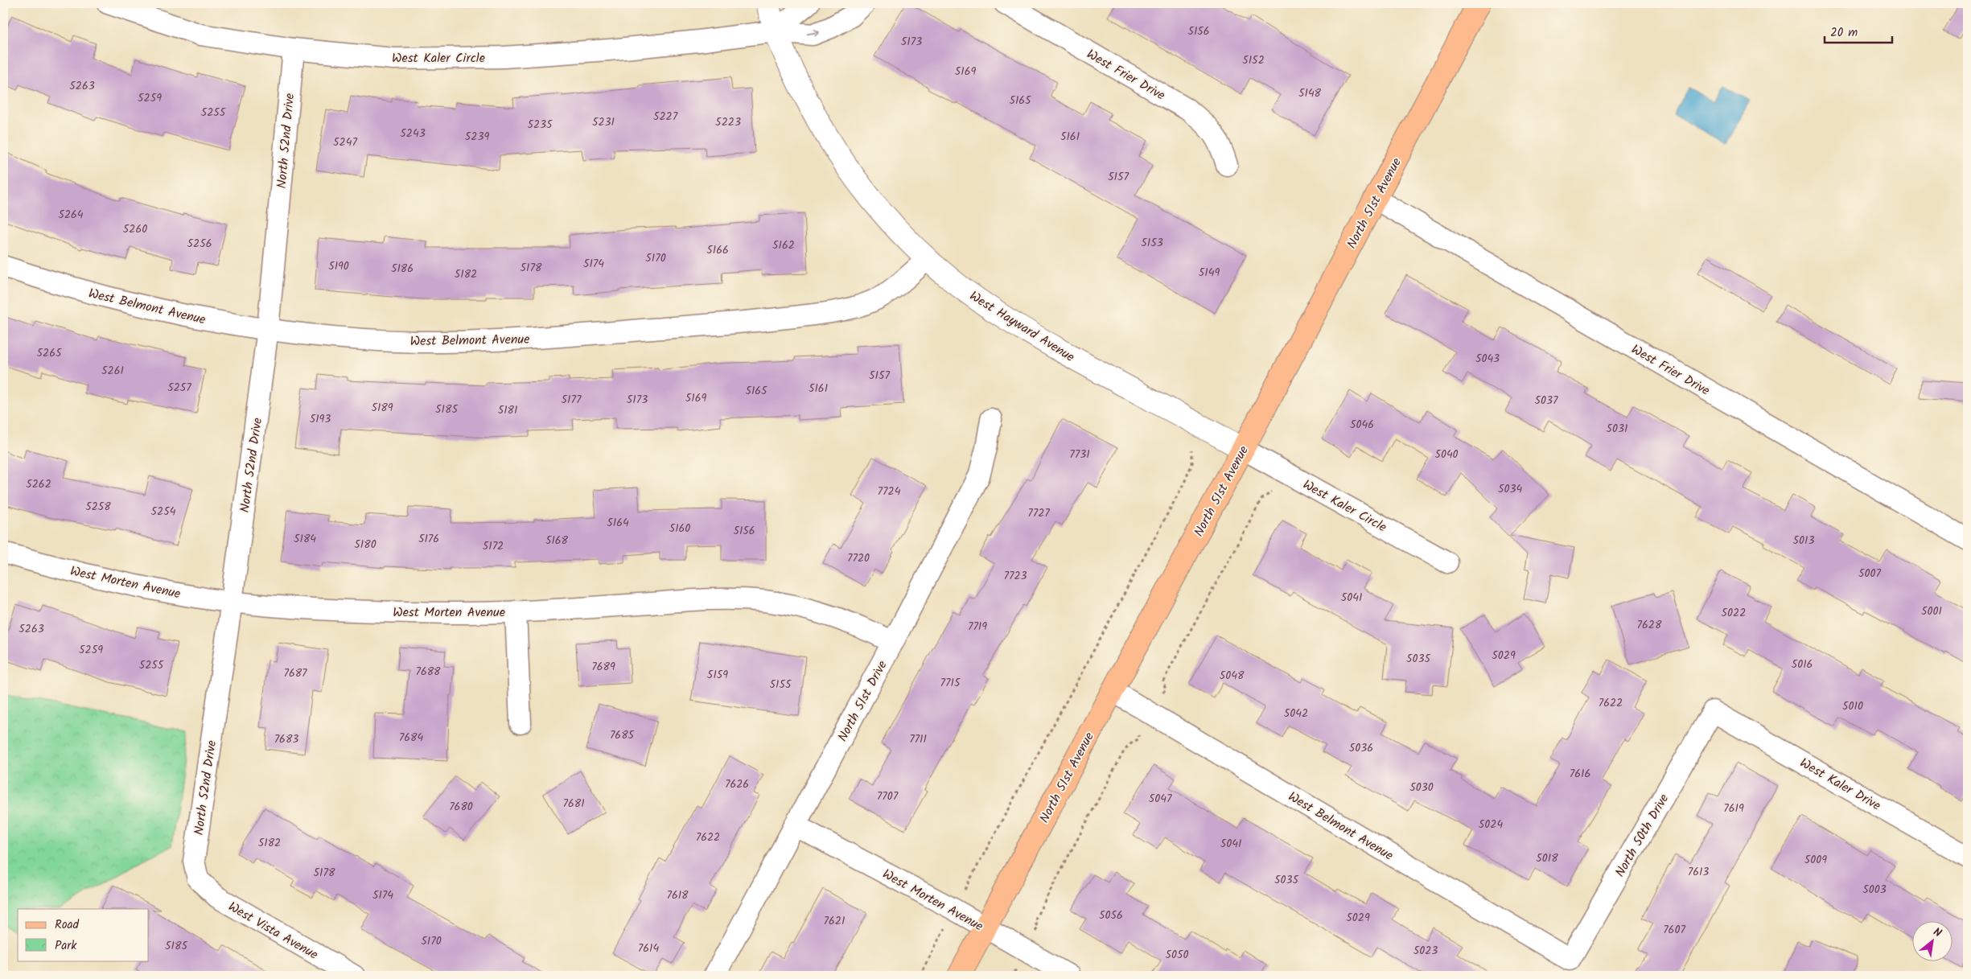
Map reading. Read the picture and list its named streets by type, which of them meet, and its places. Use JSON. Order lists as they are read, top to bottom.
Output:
{
  "streets": {
    "main road": ["North 51st Avenue"],
    "street": [
      "West Kaler Circle",
      "West Frier Drive",
      "North 52nd Drive",
      "West Belmont Avenue",
      "West Hayward Avenue",
      "West Morten Avenue",
      "North 51st Drive",
      "West Kaler Drive",
      "North 50th Drive",
      "West Vista Avenue"
    ]
  },
  "crossings": [
    ["West Kaler Circle", "North 52nd Drive"],
    ["West Kaler Circle", "North 51st Avenue"],
    ["West Kaler Circle", "West Hayward Avenue"],
    ["West Frier Drive", "North 51st Avenue"],
    ["North 52nd Drive", "West Belmont Avenue"],
    ["North 52nd Drive", "West Morten Avenue"],
    ["North 52nd Drive", "West Vista Avenue"],
    ["North 51st Avenue", "West Belmont Avenue"],
    ["North 51st Avenue", "West Hayward Avenue"],
    ["North 51st Avenue", "West Morten Avenue"],
    ["West Belmont Avenue", "West Hayward Avenue"],
    ["West Belmont Avenue", "North 50th Drive"],
    ["West Morten Avenue", "North 51st Drive"],
    ["West Kaler Drive", "North 50th Drive"]
  ],
  "house_numbers": [
    "5156",
    "5173",
    "5152",
    "5169",
    "5263",
    "5148",
    "5259",
    "5165",
    "5255",
    "5227",
    "5231",
    "5223",
    "5235",
    "5243",
    "5239",
    "5161",
    "5247",
    "5157",
    "5264",
    "5260",
    "5153",
    "5256",
    "5162",
    "5166",
    "5170",
    "5174",
    "5190",
    "5178",
    "5186",
    "5149",
    "5182",
    "5265",
    "5043",
    "5261",
    "5157",
    "5257",
    "5161",
    "5165",
    "5169",
    "5177",
    "5173",
    "5037",
    "5189",
    "5185",
    "5181",
    "5193",
    "5046",
    "5031",
    "7731",
    "5040",
    "5262",
    "5034",
    "7724",
    "5258",
    "5254",
    "7727",
    "5164",
    "5160",
    "5156",
    "5184",
    "5176",
    "5168",
    "5013",
    "5180",
    "5172",
    "7720",
    "5007",
    "7723",
    "5041",
    "5001",
    "5022",
    "7628",
    "7719",
    "5263",
    "5259",
    "5029",
    "5035",
    "5016",
    "5255",
    "7689",
    "7688",
    "7687",
    "5159",
    "5048",
    "7715",
    "5155",
    "7622",
    "5010",
    "5042",
    "7685",
    "7684",
    "7683",
    "7711",
    "5036",
    "7616",
    "7626",
    "5030",
    "7707",
    "5047",
    "7681",
    "7680",
    "7619",
    "5024",
    "7622",
    "5182",
    "5041",
    "5018",
    "5009",
    "7613",
    "5178",
    "5035",
    "5003",
    "5174",
    "7618",
    "5056",
    "5029",
    "7621",
    "7607",
    "5170",
    "5185",
    "7614",
    "5023",
    "5050"
  ],
  "legend": ["Road", "Park"],
  "scale_bar": "20 m",
  "north": "top right"
}
